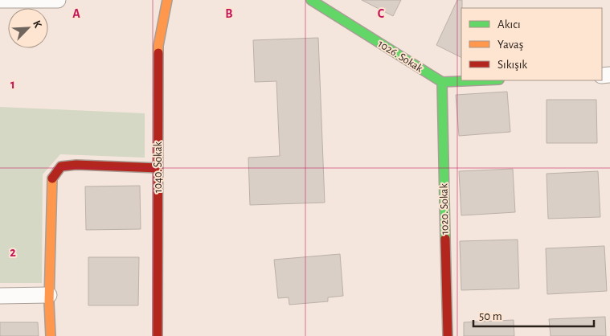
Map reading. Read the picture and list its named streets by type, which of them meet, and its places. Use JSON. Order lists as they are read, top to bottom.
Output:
{
  "streets": {
    "street": ["1026. Sokak", "1040. Sokak", "1020. Sokak"]
  },
  "crossings": [
    ["1026. Sokak", "1020. Sokak"]
  ],
  "legend": ["Akıcı", "Yavaş", "Sıkışık"],
  "scale_bar": "50 m",
  "north": "top right",
  "grid": {
    "columns": ["A", "B", "C"],
    "rows": ["1", "2"]
  }
}
